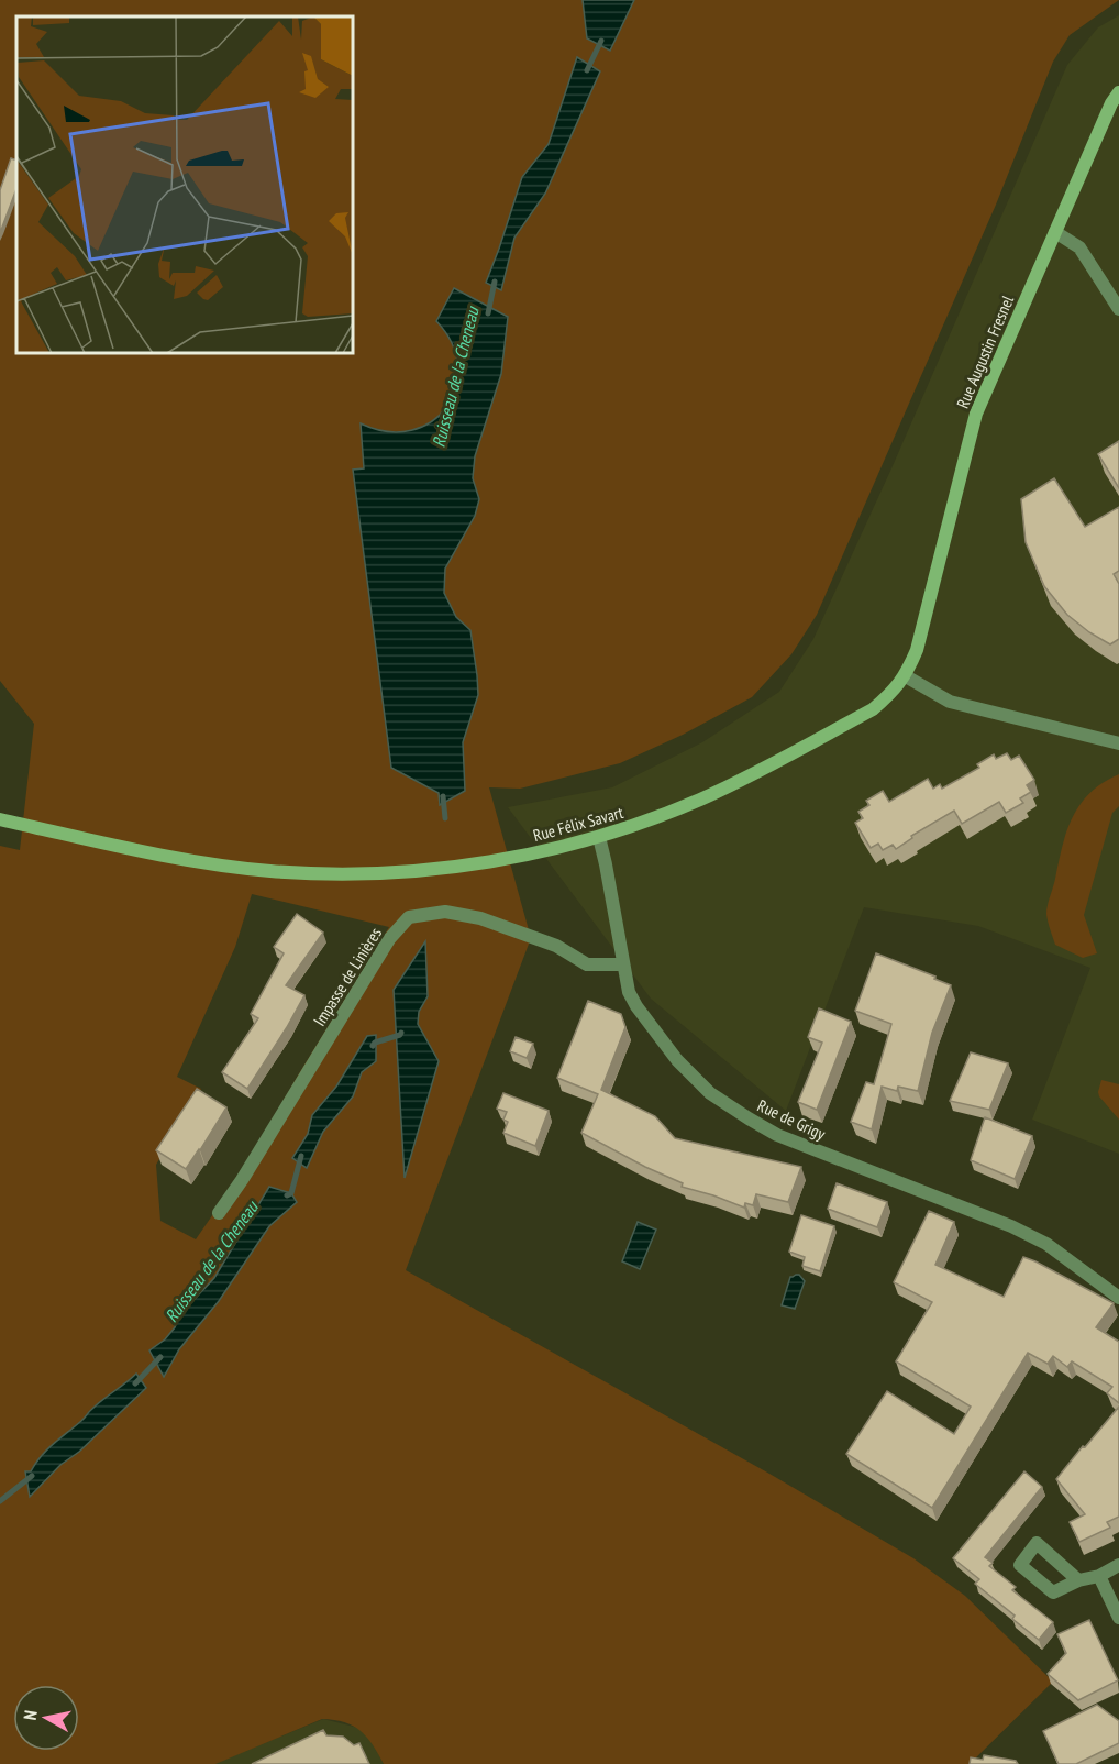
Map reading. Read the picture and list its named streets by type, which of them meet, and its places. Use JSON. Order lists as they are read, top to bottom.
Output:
{
  "streets": {
    "street": [
      "Rue Augustin Fresnel",
      "Rue Félix Savart",
      "Impasse de Linières",
      "Rue de Grigy"
    ]
  },
  "crossings": [
    ["Rue Augustin Fresnel", "Rue Félix Savart"],
    ["Rue Félix Savart", "Rue de Grigy"],
    ["Impasse de Linières", "Rue de Grigy"]
  ],
  "water": ["Ruisseau de la Cheneau"],
  "north": "left"
}
